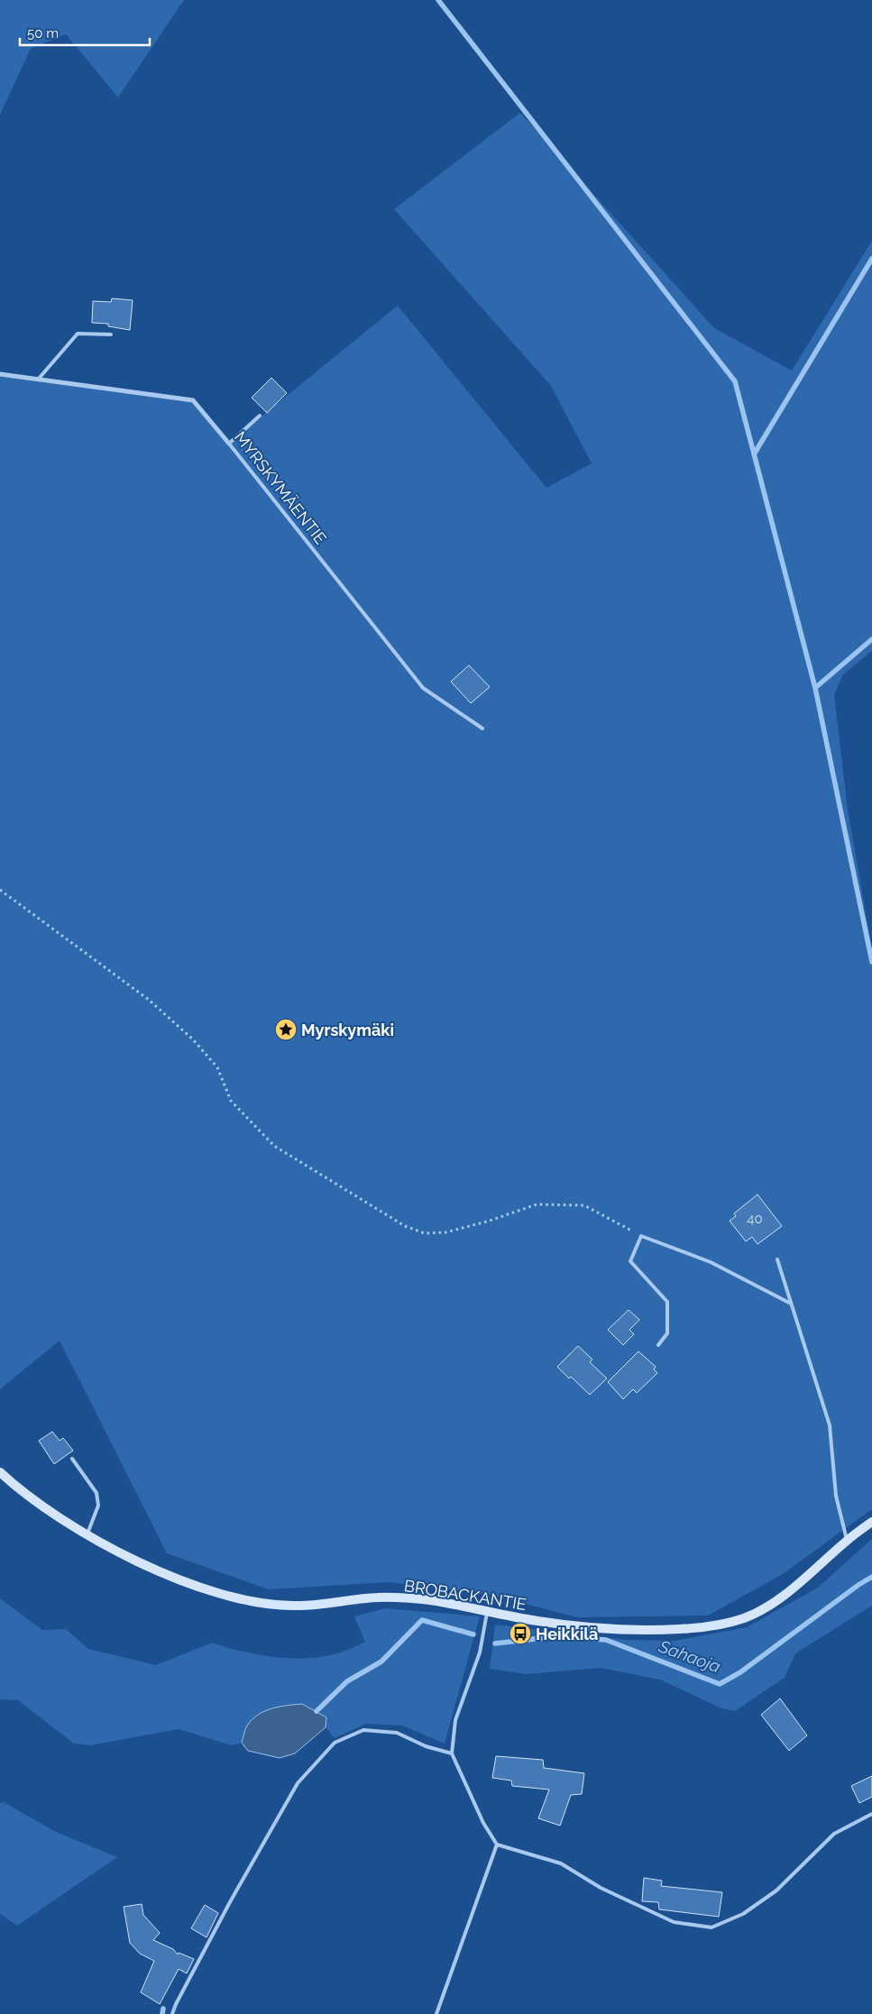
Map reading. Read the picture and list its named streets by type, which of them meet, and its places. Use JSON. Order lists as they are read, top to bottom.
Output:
{
  "streets": {
    "street": ["MYRSKYMÄENTIE", "BROBACKANTIE"]
  },
  "water": ["Sahaoja"],
  "places": {
    "place": ["Myrskymäki"],
    "bus stop": ["Heikkilä"]
  },
  "house_numbers": ["40"],
  "scale_bar": "50 m"
}
